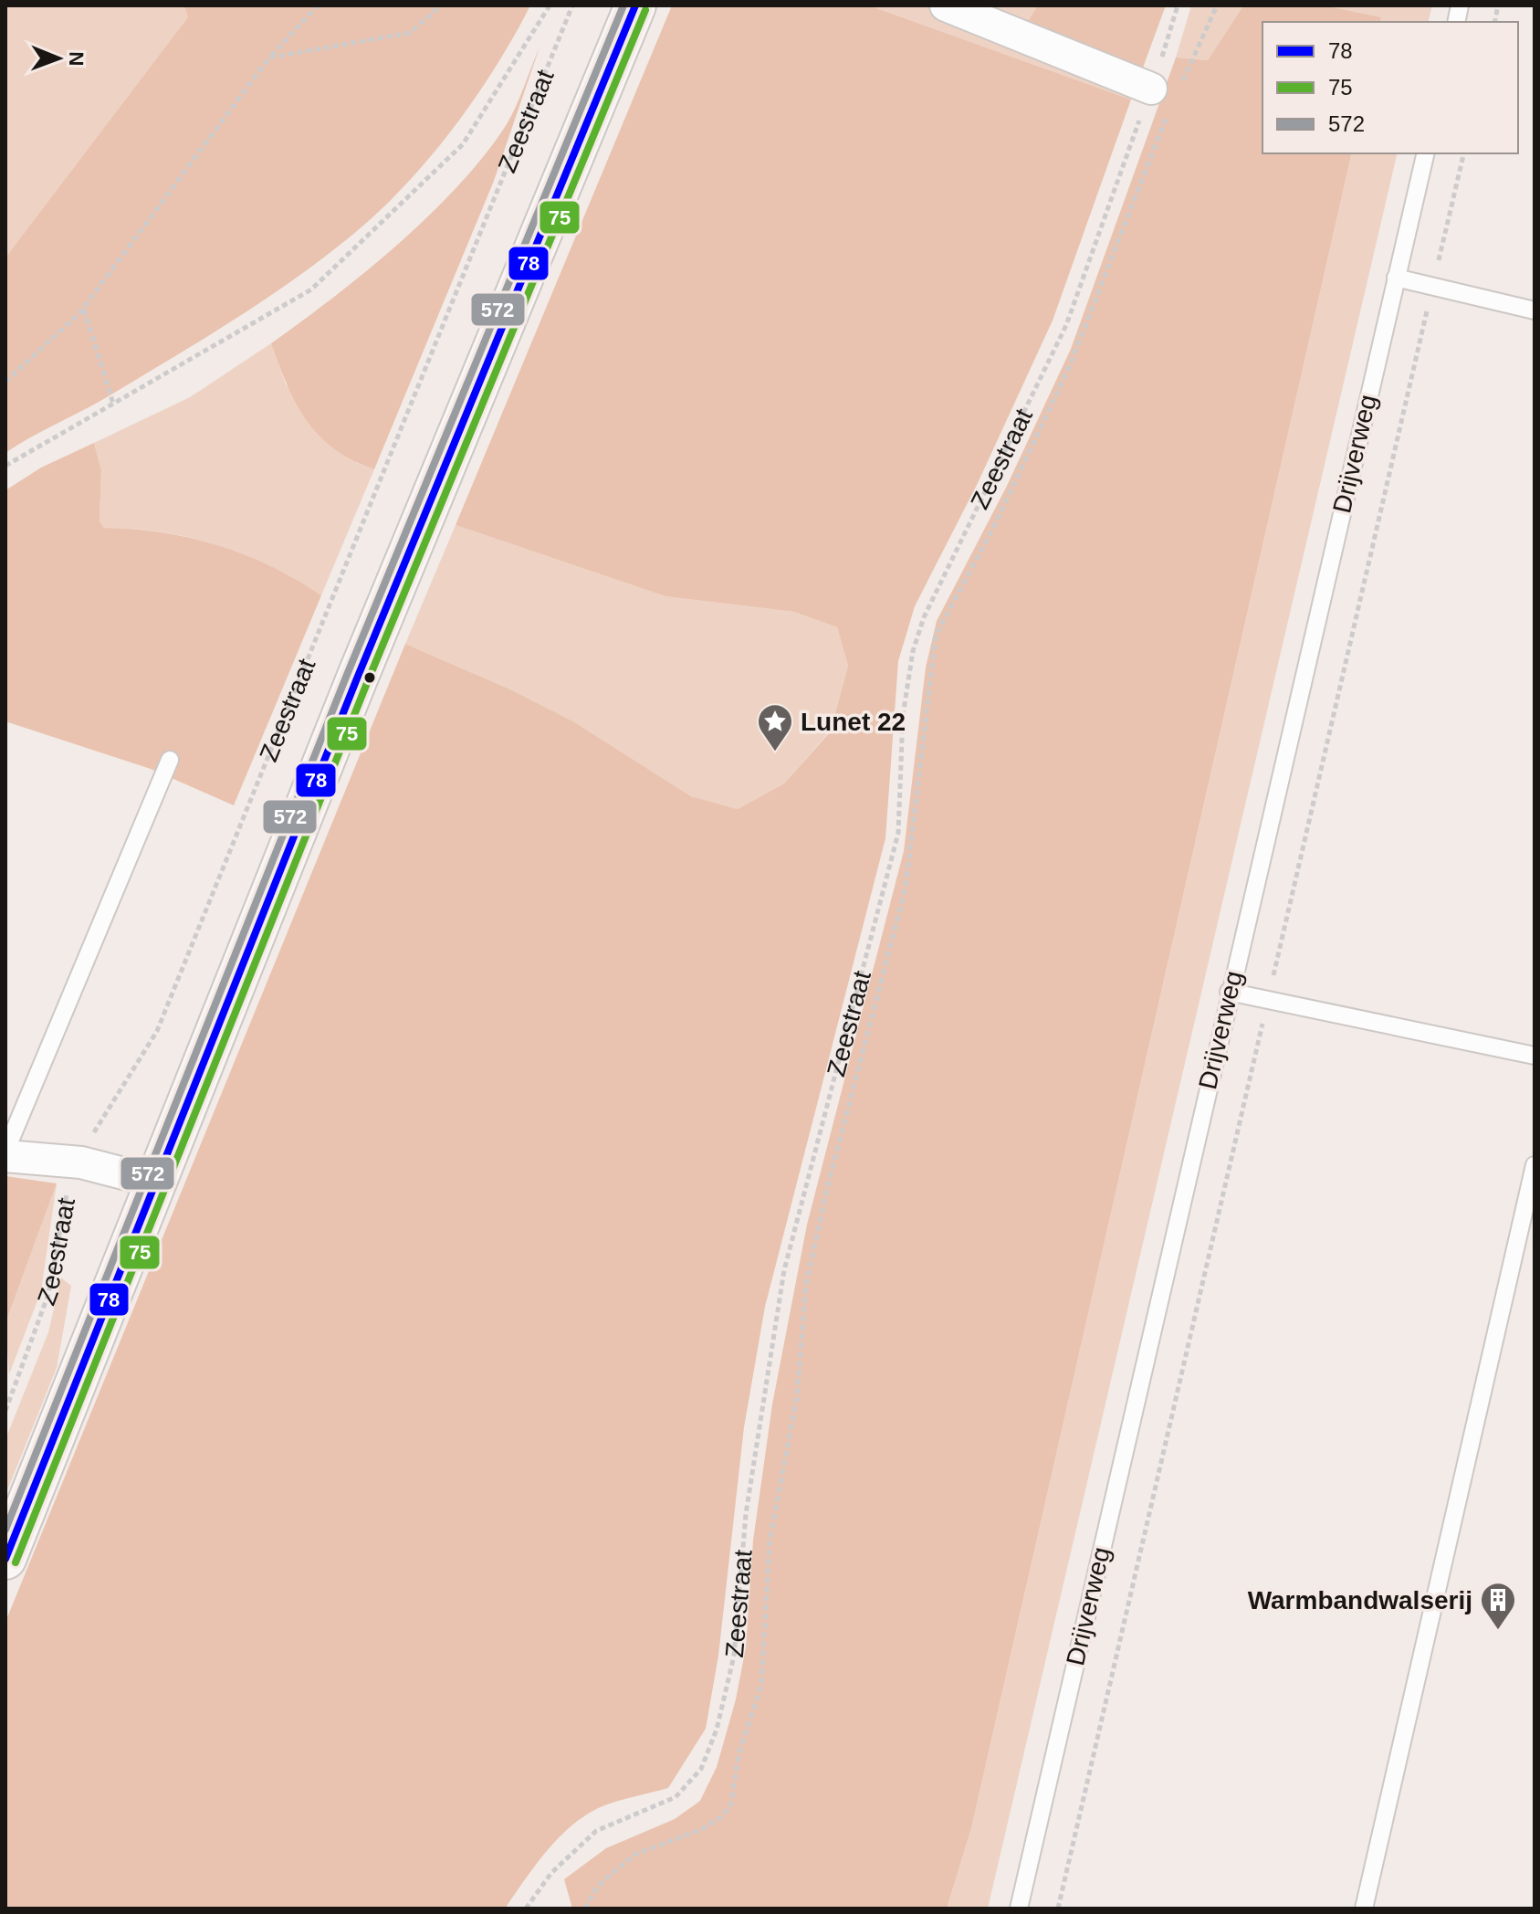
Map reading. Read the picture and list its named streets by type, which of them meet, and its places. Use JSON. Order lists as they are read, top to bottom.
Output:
{
  "streets": {
    "main road": ["Zeestraat"],
    "lane": ["Drijverweg"]
  },
  "places": {
    "place": ["Lunet 22"],
    "building": ["Warmbandwalserij"]
  },
  "lines": ["transit line 78", "transit line 572", "transit line 75"],
  "legend": ["78", "75", "572"],
  "north": "right"
}
